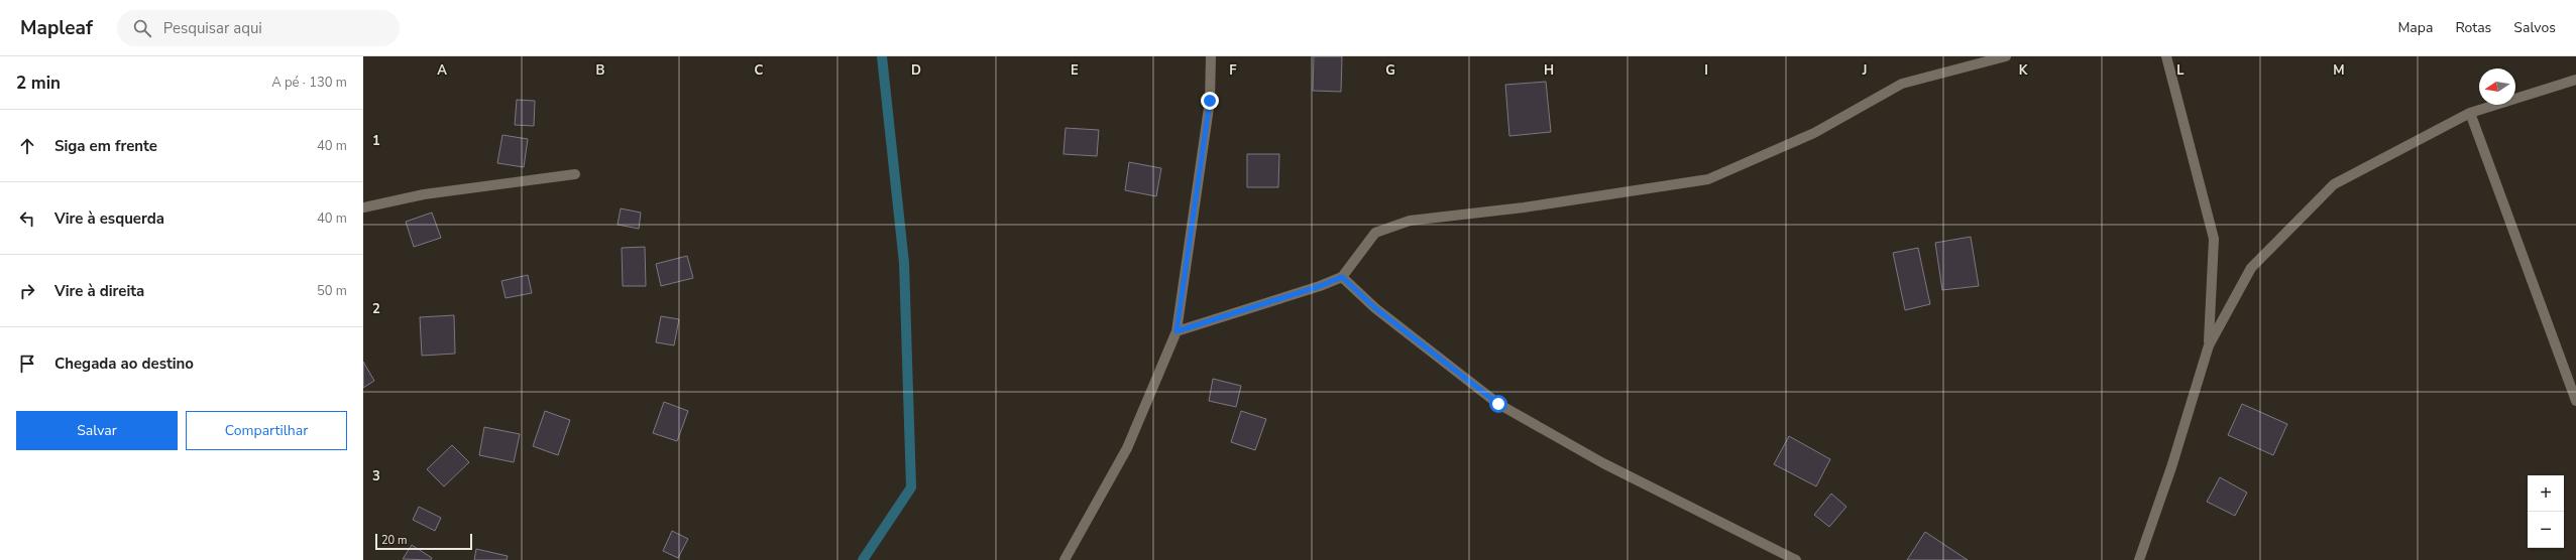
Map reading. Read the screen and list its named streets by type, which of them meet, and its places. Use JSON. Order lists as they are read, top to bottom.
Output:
{
  "scale_bar": "20 m",
  "north": "left",
  "page": {
    "header": "Mapleaf",
    "search": "Pesquisar aqui",
    "nav": ["Mapa", "Rotas", "Salvos"],
    "heading": ["2 min", "A pé · 130 m"],
    "list": [
      ["Siga em frente", "40 m"],
      ["Vire à esquerda", "40 m"],
      ["Vire à direita", "50 m"],
      "Chegada ao destino"
    ],
    "buttons": ["Salvar", "Compartilhar"],
    "map_buttons": ["+", "−"],
    "scale": "20 m"
  },
  "grid": {
    "columns": [
      "A",
      "B",
      "C",
      "D",
      "E",
      "F",
      "G",
      "H",
      "I",
      "J",
      "K",
      "L",
      "M"
    ],
    "rows": ["1", "2", "3"]
  }
}
